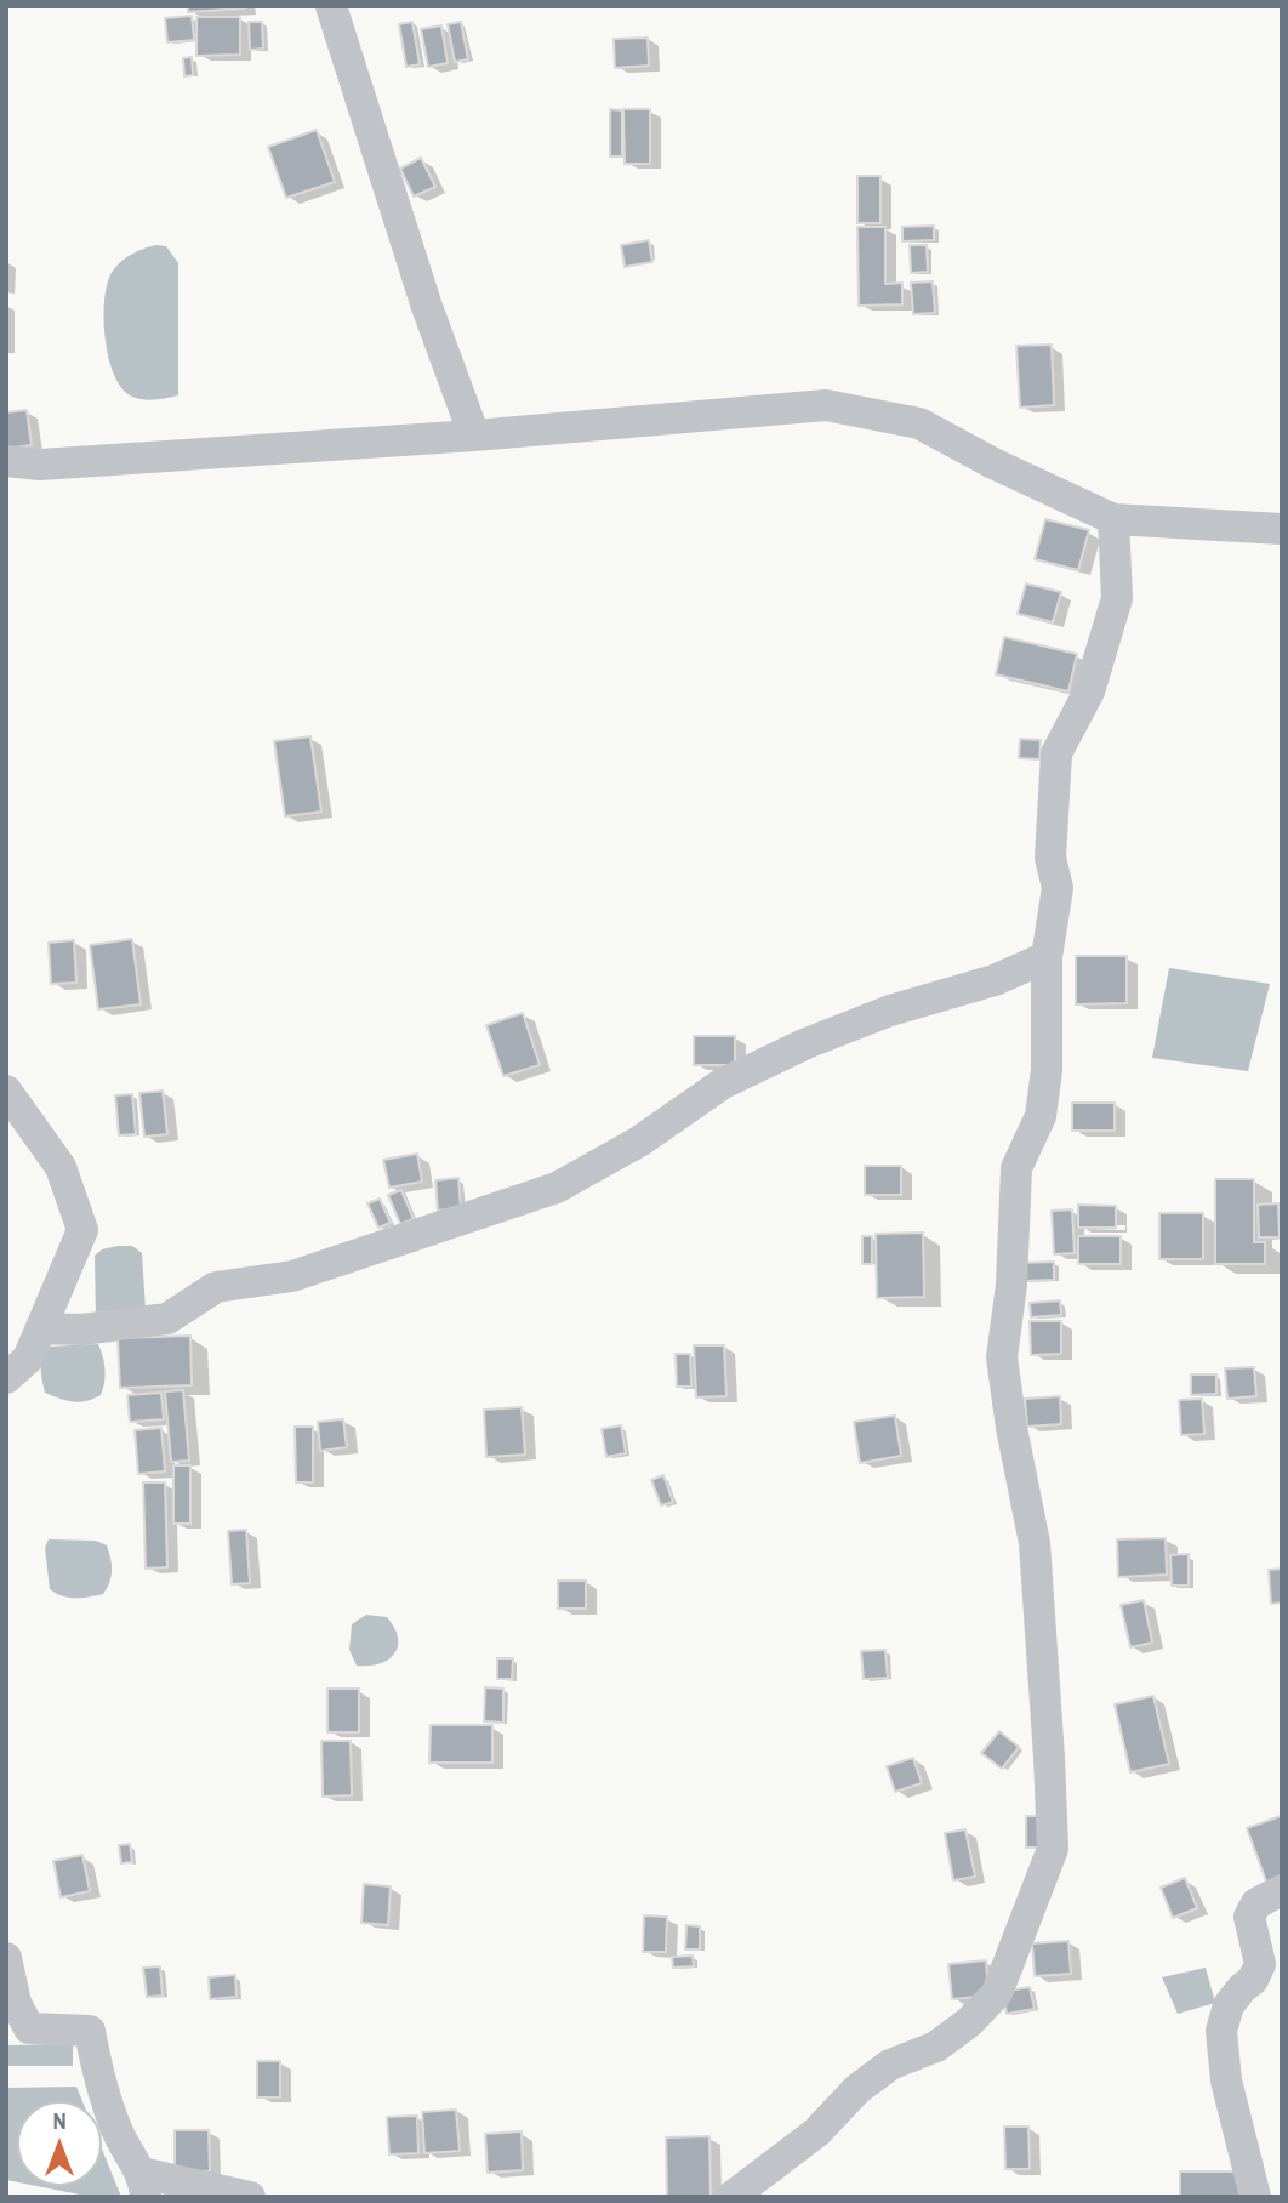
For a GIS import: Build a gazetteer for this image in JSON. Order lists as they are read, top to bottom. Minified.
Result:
{"north":"top"}
